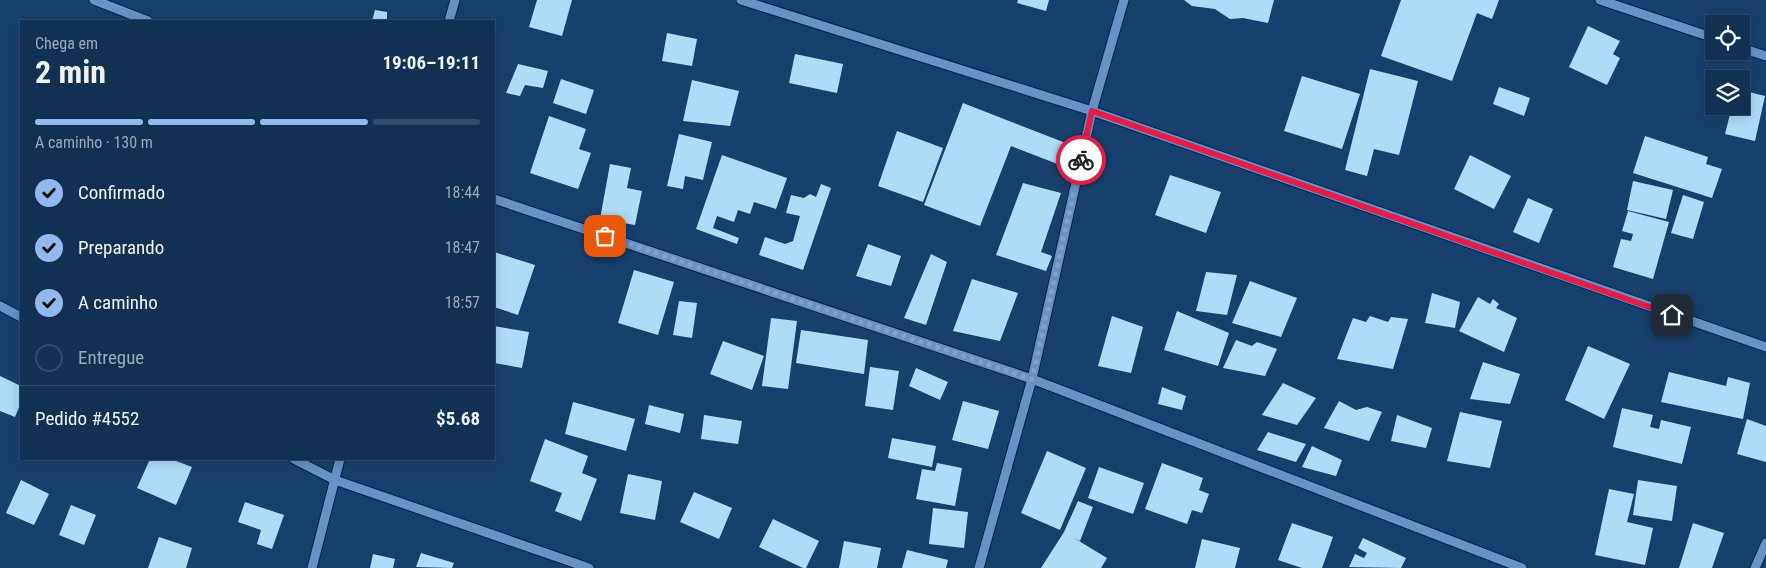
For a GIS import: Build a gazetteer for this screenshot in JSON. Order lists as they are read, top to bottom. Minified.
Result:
{"page":{"heading":["2 min","Chega em","19:06–19:11"],"panel":["Pedido #4552","$5.68"],"bar":"A caminho · 130 m","list":[["Confirmado","18:44"],["Preparando","18:47"],["A caminho","18:57"],"Entregue"]}}
